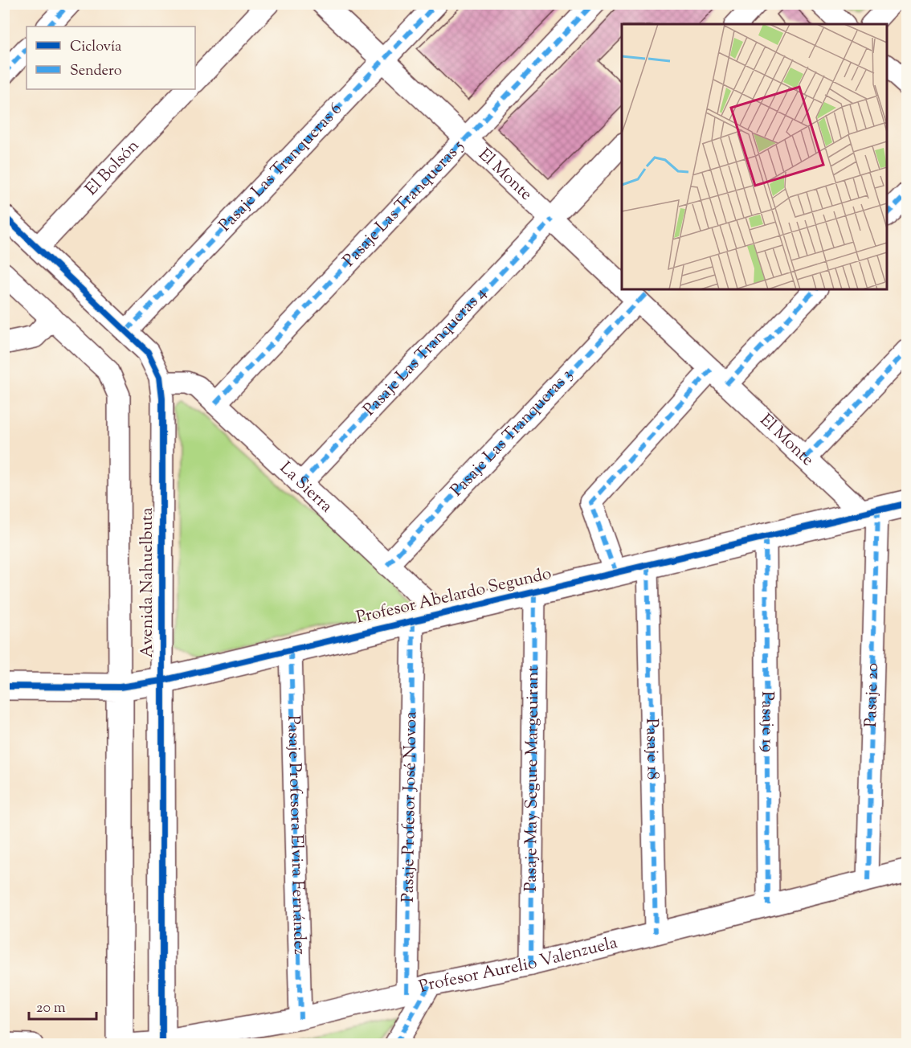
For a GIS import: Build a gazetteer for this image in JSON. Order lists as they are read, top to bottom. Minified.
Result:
{"streets":{"street":["Pasaje Las Tranqueras 6","El Bolsón","El Monte","Pasaje Las Tranqueras 5","Pasaje Las Tranqueras 4","Pasaje Las Tranqueras 3","La Sierra","Avenida Nahuelbuta","Profesor Abelardo Segundo","Pasaje 20","Pasaje 19","Pasaje 18","Pasaje May Segure Margeuirant","Pasaje Profesor José Novoa","Pasaje Profesora Elvira Fernández","Profesor Aurelio Valenzuela"]},"crossings":[["Pasaje Las Tranqueras 6","El Monte"],["Pasaje Las Tranqueras 6","Avenida Nahuelbuta"],["El Bolsón","Avenida Nahuelbuta"],["El Monte","Pasaje Las Tranqueras 5"],["El Monte","Pasaje Las Tranqueras 4"],["El Monte","Pasaje Las Tranqueras 3"],["El Monte","Profesor Abelardo Segundo"],["El Monte","Pasaje 20"],["Pasaje Las Tranqueras 5","La Sierra"],["Pasaje Las Tranqueras 4","La Sierra"],["Pasaje Las Tranqueras 3","La Sierra"],["La Sierra","Avenida Nahuelbuta"],["La Sierra","Profesor Abelardo Segundo"],["Avenida Nahuelbuta","Profesor Abelardo Segundo"],["Avenida Nahuelbuta","Profesor Aurelio Valenzuela"],["Profesor Abelardo Segundo","Pasaje 20"],["Profesor Abelardo Segundo","Pasaje 19"],["Profesor Abelardo Segundo","Pasaje 18"],["Profesor Abelardo Segundo","Pasaje May Segure Margeuirant"],["Profesor Abelardo Segundo","Pasaje Profesor José Novoa"],["Profesor Abelardo Segundo","Pasaje Profesora Elvira Fernández"],["Pasaje 20","Profesor Aurelio Valenzuela"],["Pasaje 19","Profesor Aurelio Valenzuela"],["Pasaje 18","Profesor Aurelio Valenzuela"],["Pasaje May Segure Margeuirant","Profesor Aurelio Valenzuela"],["Pasaje Profesor José Novoa","Profesor Aurelio Valenzuela"],["Pasaje Profesora Elvira Fernández","Profesor Aurelio Valenzuela"]],"legend":["Ciclovía","Sendero"],"scale_bar":"20 m"}
